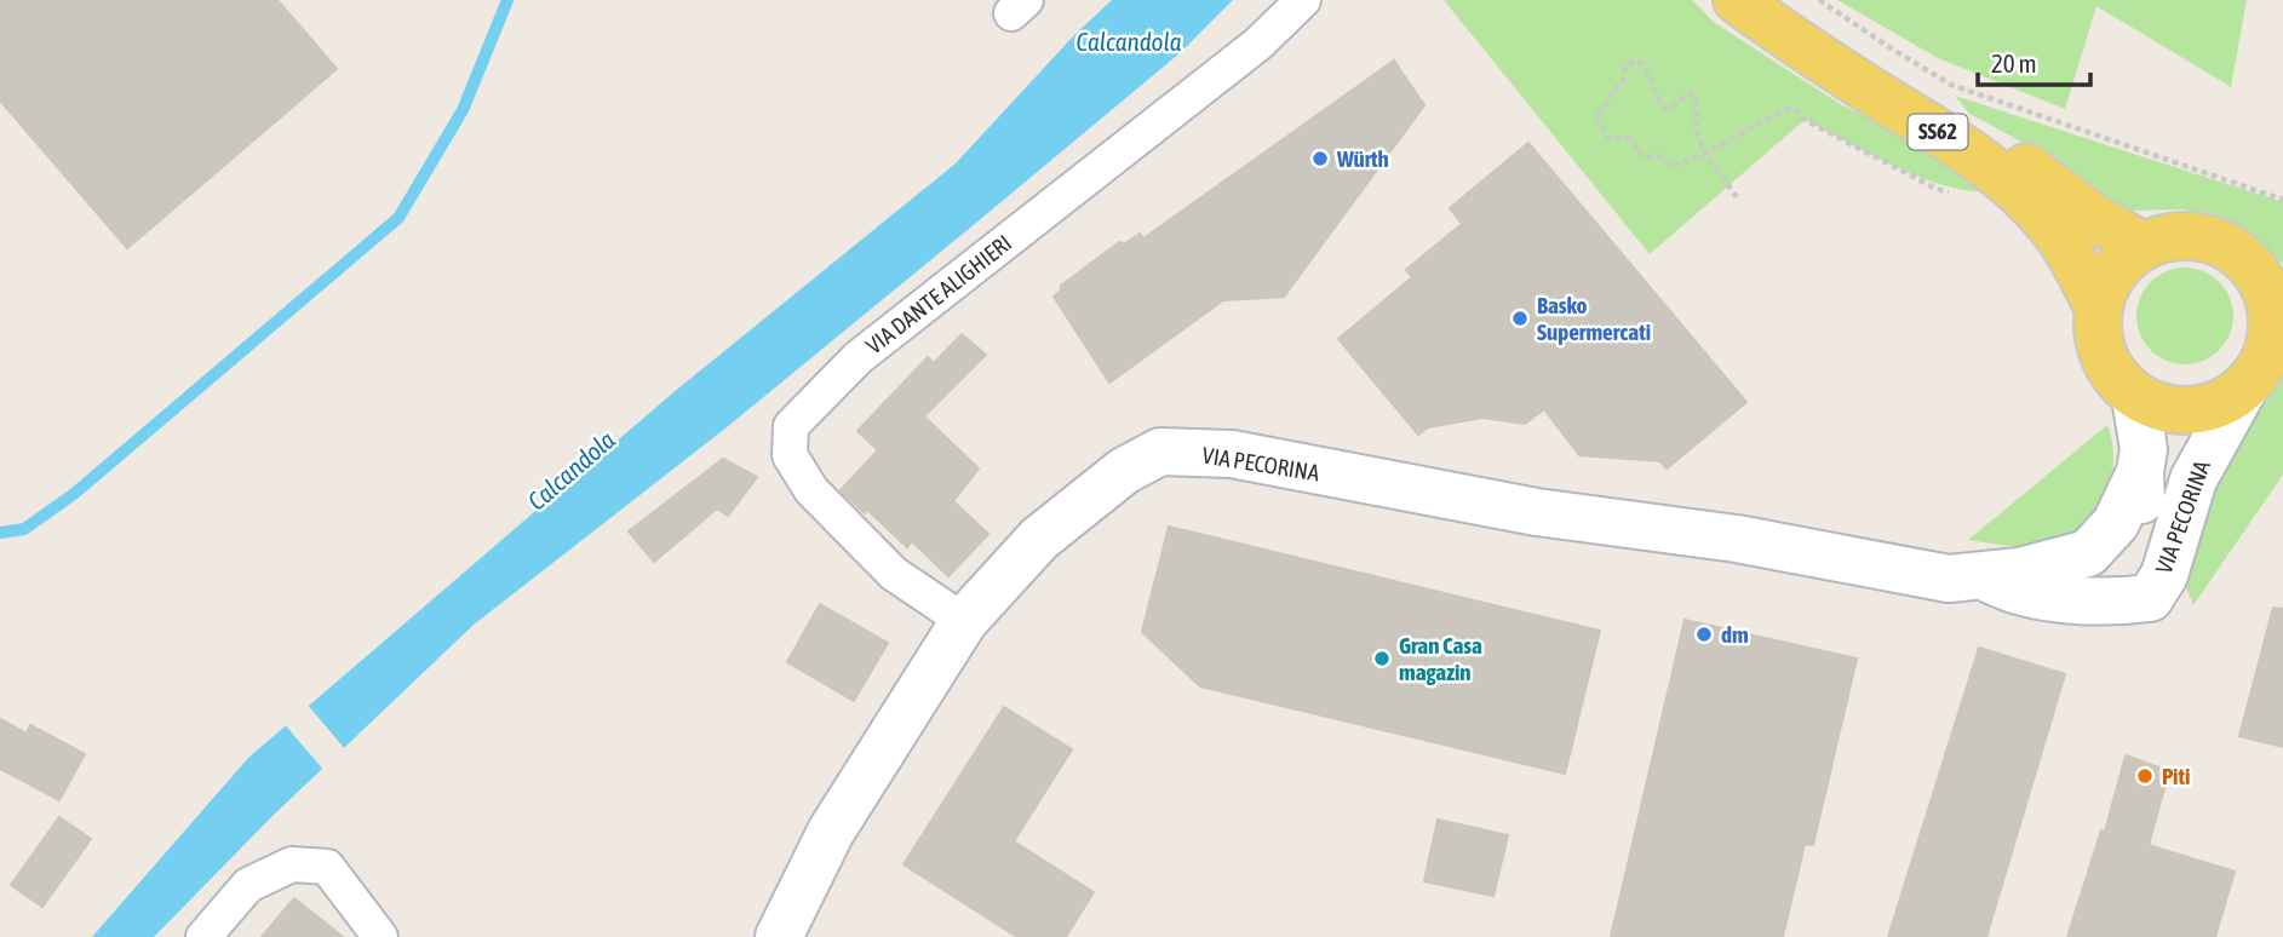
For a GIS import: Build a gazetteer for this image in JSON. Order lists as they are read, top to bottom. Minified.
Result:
{"streets":{"main road":["SS62"],"street":["VIA DANTE ALIGHIERI","VIA PECORINA"]},"crossings":[["SS62","VIA PECORINA"],["VIA DANTE ALIGHIERI","VIA PECORINA"]],"water":["Calcandola"],"places":["Würth","Basko Supermercati","dm","Gran Casa magazin","Piti"],"scale_bar":"20 m"}
